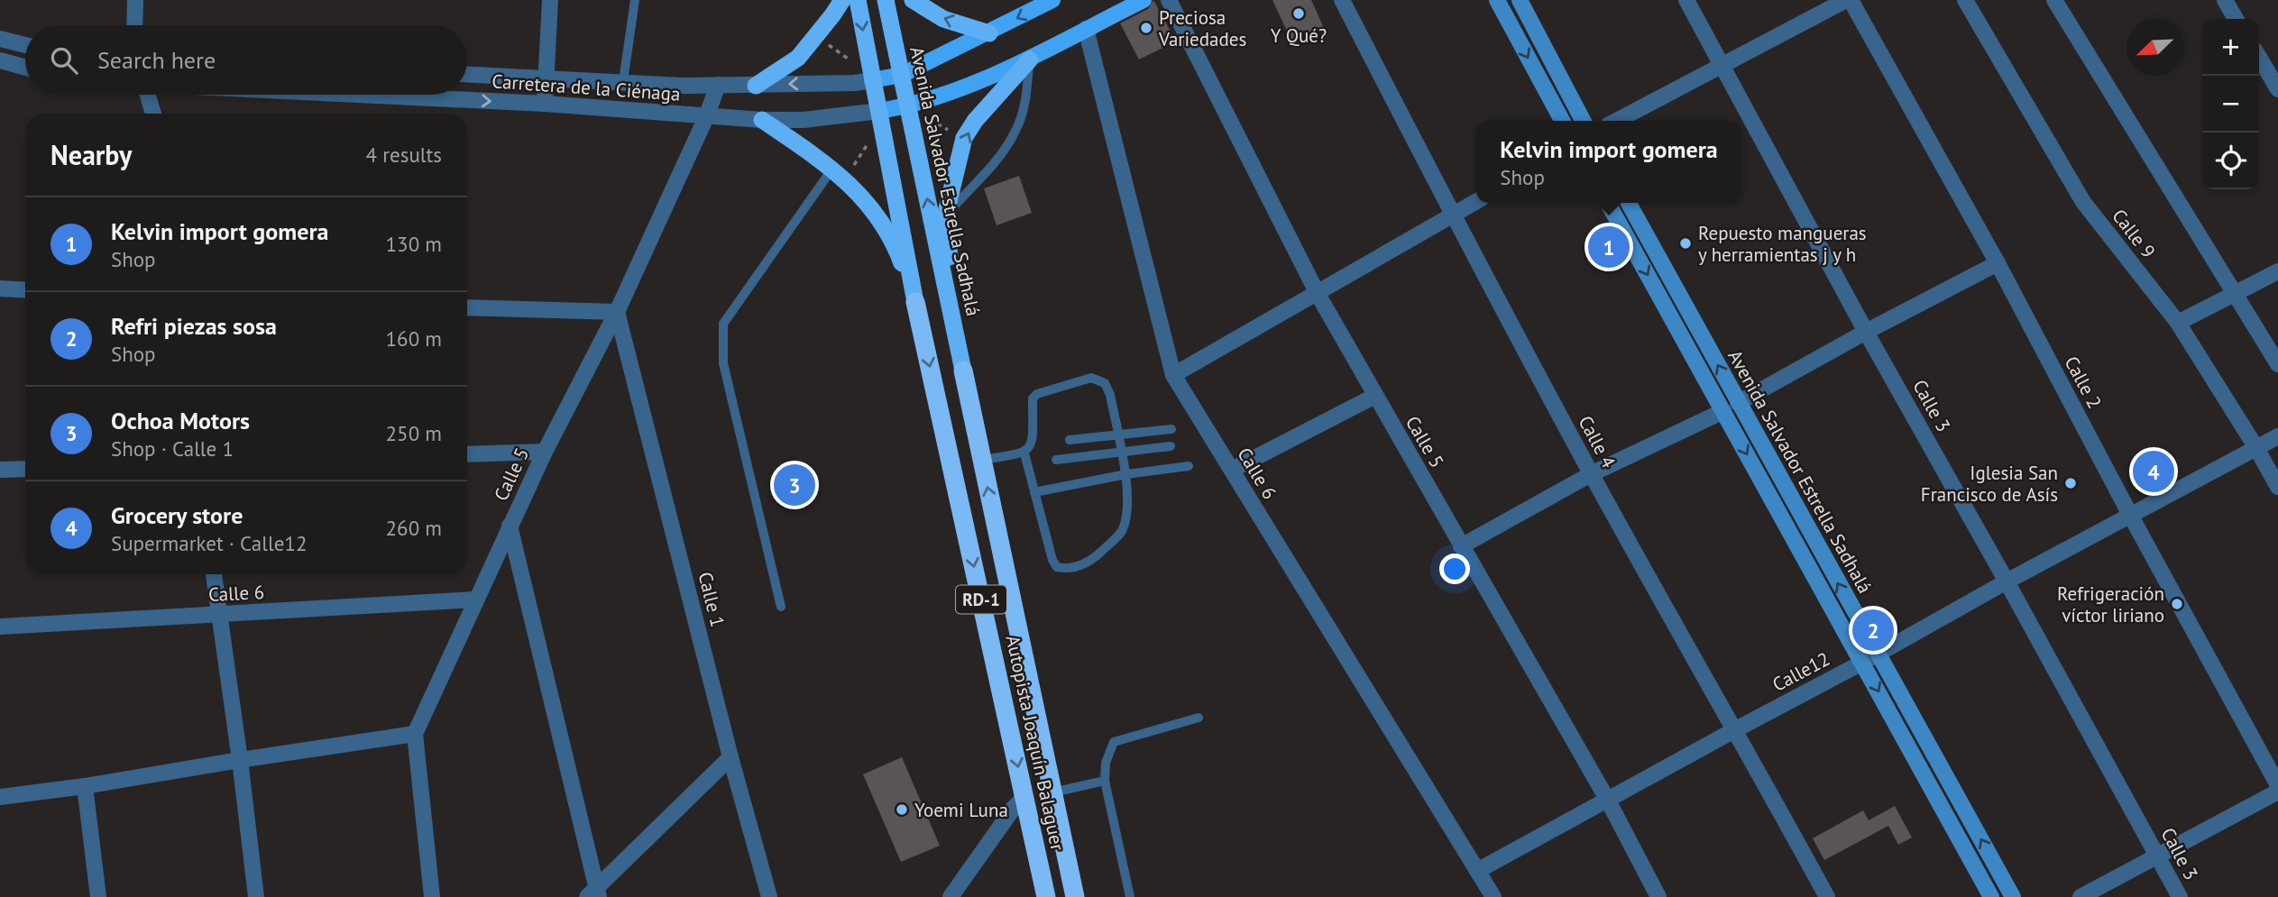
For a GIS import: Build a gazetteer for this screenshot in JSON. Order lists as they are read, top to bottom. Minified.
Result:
{"streets":{"highway":["Avenida Salvador Estrella Sadhalá","RD-1","Autopista Joaquín Balaguer"],"street":["Carretera de la Ciénaga","Calle 9","Calle 2","Calle 3","Calle 5","Calle 4","Calle 6","Calle 1","Calle12"]},"crossings":[["Carretera de la Ciénaga","Calle 5"],["Avenida Salvador Estrella Sadhalá","Calle12"],["Avenida Salvador Estrella Sadhalá","Autopista Joaquín Balaguer"],["Calle 9","Calle12"],["Calle 2","Calle12"],["Calle 3","Calle12"],["Calle 5","Calle 6"],["Calle 5","Calle 1"],["Calle 5","Calle12"],["Calle 4","Calle12"],["Calle 6","Calle12"]],"places":["Y Qué?","Preciosa Variedades","Repuesto mangueras y herramientas j y h","Iglesia San Francisco de Asís","Refrigeración víctor liriano","Yoemi Luna"],"north":"bottom left","page":{"map_buttons":["+","−"],"search":"Search here","heading":["Nearby","4 results"],"popup":["Kelvin import gomera","Shop"],"list":[{"mark":"1","name":"Kelvin import gomera","note":"Shop","value":"130 m"},{"mark":"2","name":"Refri piezas sosa","note":"Shop","value":"160 m"},{"mark":"3","name":"Ochoa Motors","note":"Shop · Calle 1","value":"250 m"},{"mark":"4","name":"Grocery store","note":"Supermarket · Calle12","value":"260 m"}],"pins":["1","4","3","2"]}}
